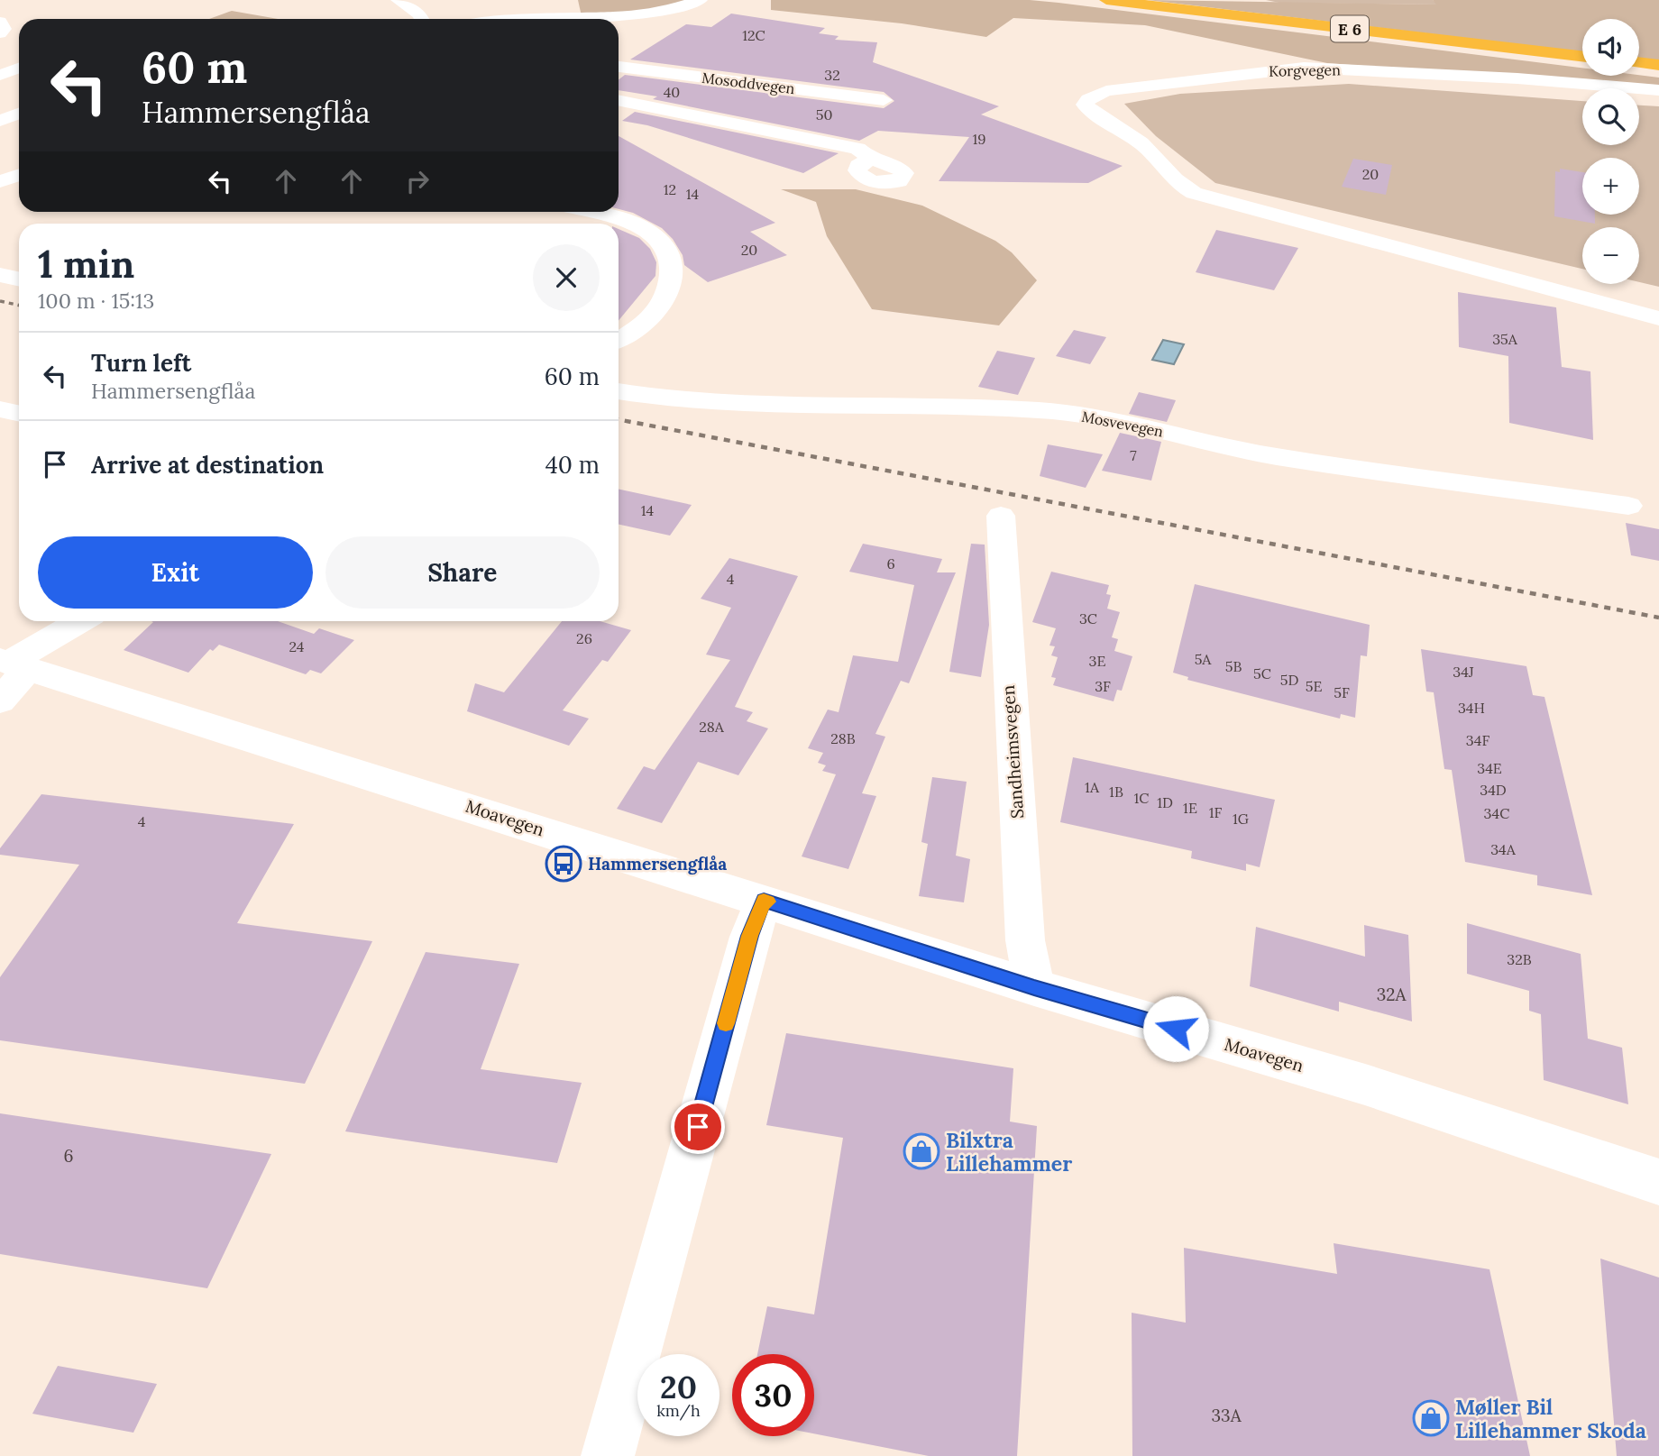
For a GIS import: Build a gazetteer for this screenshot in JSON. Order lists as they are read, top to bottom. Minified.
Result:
{"streets":{"highway":["E 6"],"street":["Korgvegen","Mosoddvegen","Mosvevegen","Sandheimsvegen","Moavegen"]},"crossings":[["Sandheimsvegen","Moavegen"]],"places":{"bus stop":["Hammersengflåa"],"shop":["Bilxtra Lillehammer","Møller Bil Lillehammer Skoda"]},"house_numbers":["12C","32","40","50","19","20","12","14","20","35A","7","14","6","4","3C","26","24","5A","3E","5B","34J","5C","5D","3F","5E","5F","34H","28A","28B","34F","34E","1A","34D","1B","1C","1D","1E","1F","34C","1G","4","34A","32B","32A","6","33A"],"page":{"map_buttons":["+","−"],"turn":["60 m","Hammersengflåa"],"heading":["1 min","100 m · 15:13"],"list":[{"name":"Turn left","note":"Hammersengflåa","value":"60 m"},{"name":"Arrive at destination","value":"40 m"}],"buttons":["Exit","Share"],"speed":"20 km/h","limit":"30"}}
